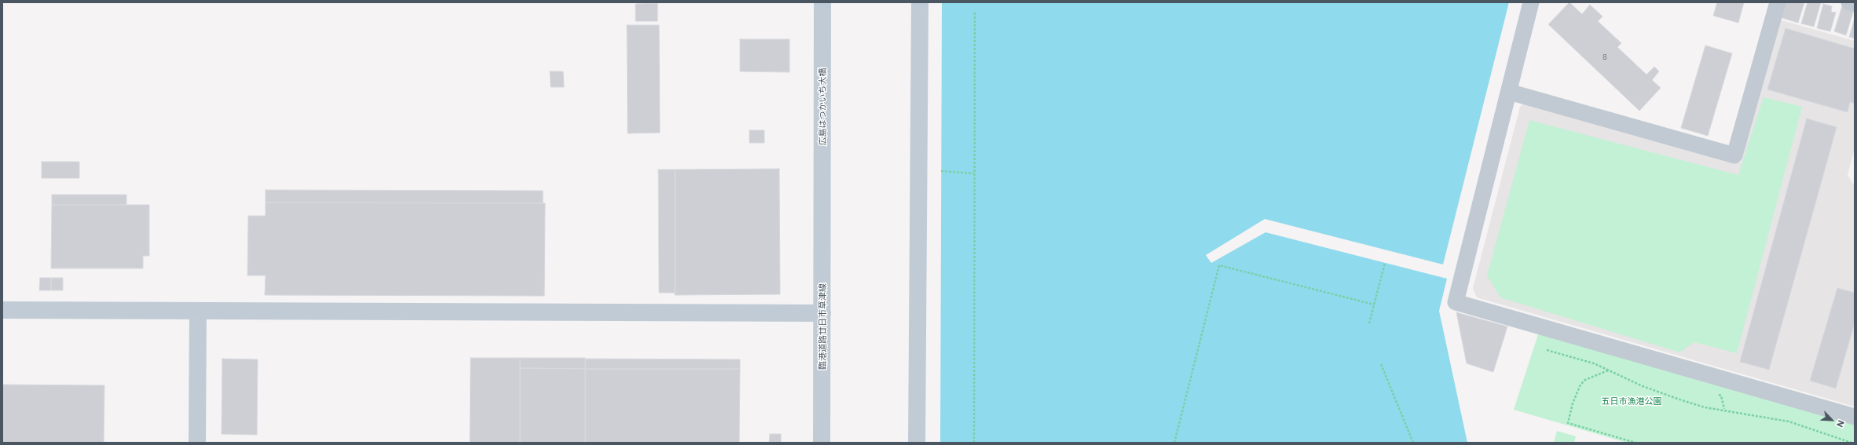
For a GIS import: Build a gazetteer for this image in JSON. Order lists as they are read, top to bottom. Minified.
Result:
{"streets":{"street":["広島はつかいち大橋","臨港道路廿日市草津線"]},"crossings":[["広島はつかいち大橋","臨港道路廿日市草津線"]],"parks":["五日市漁港公園"],"house_numbers":["8"],"north":"bottom right"}
